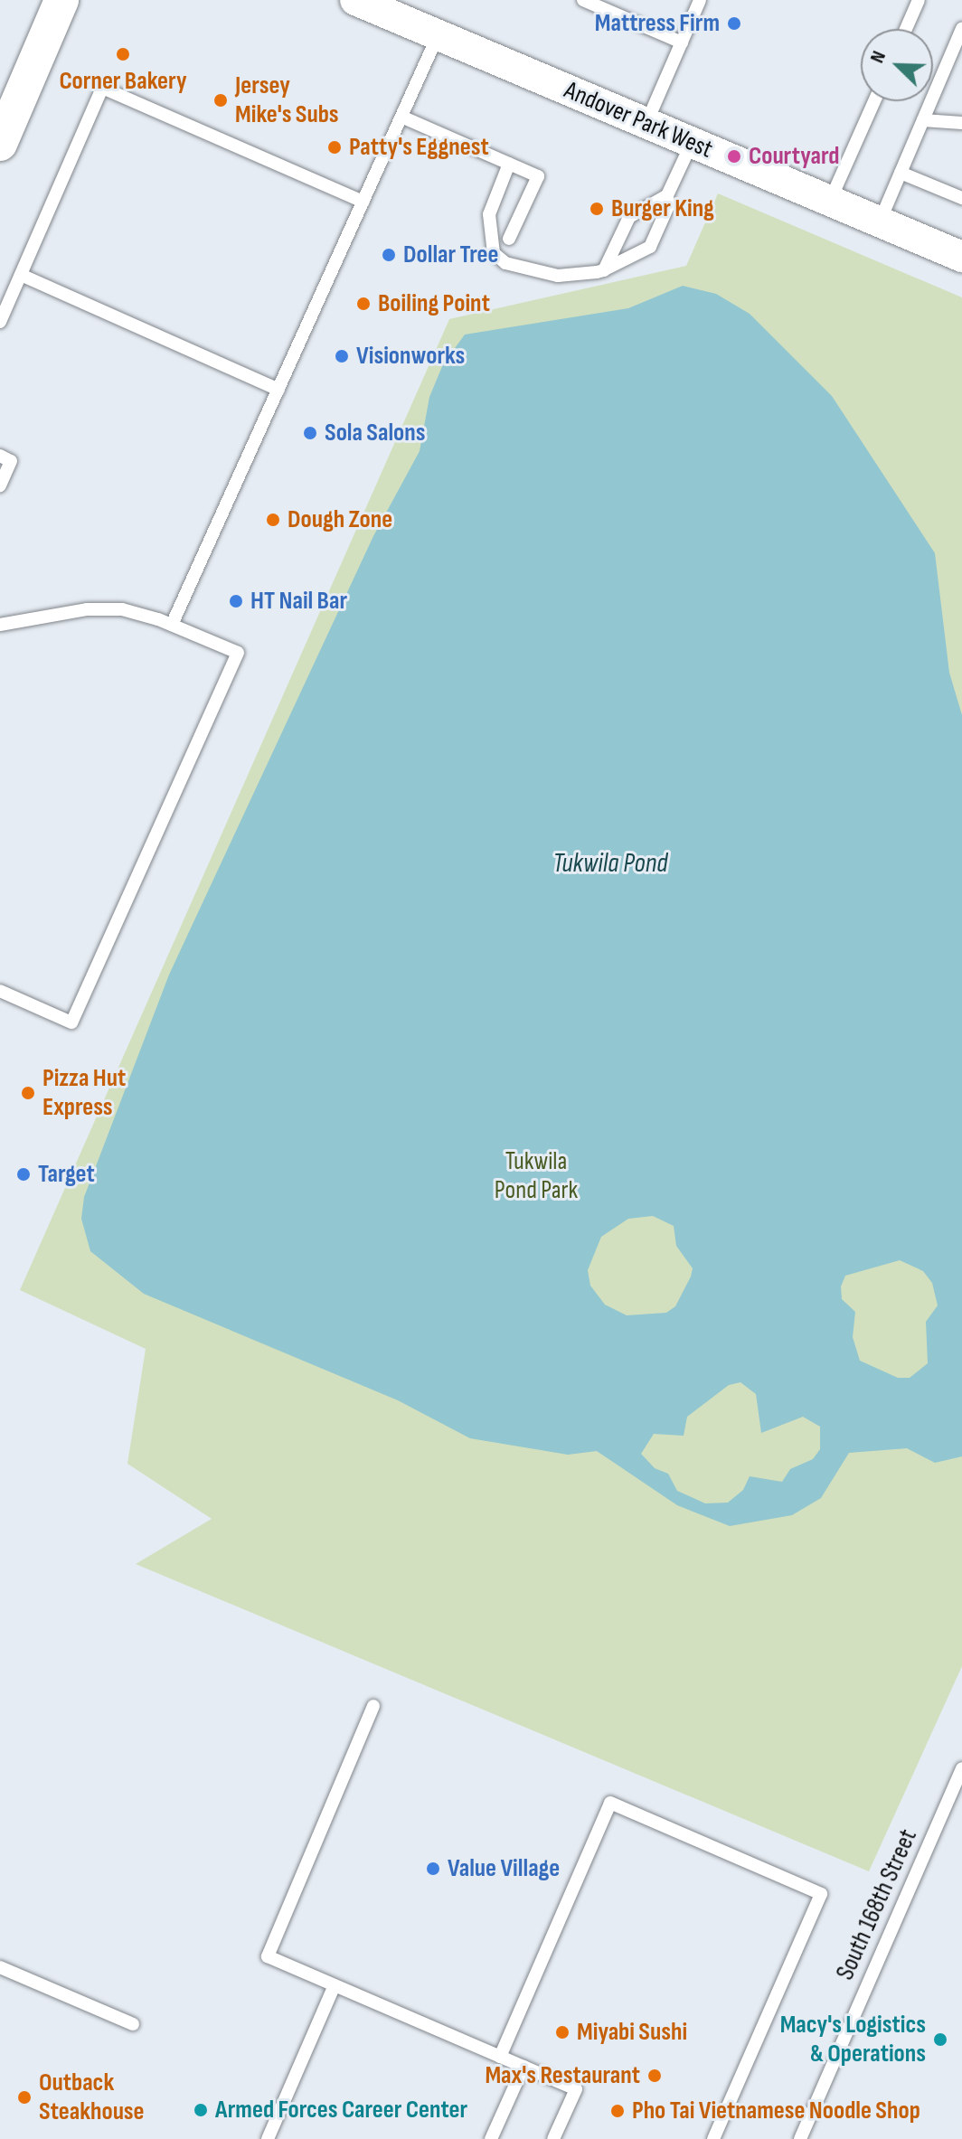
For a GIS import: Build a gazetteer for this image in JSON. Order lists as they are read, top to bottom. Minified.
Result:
{"streets":{"street":["Andover Park West"],"lane":["South 168th Street"]},"water":["Tukwila Pond"],"parks":["Tukwila Pond Park"],"places":["Mattress Firm","Corner Bakery","Jersey Mike's Subs","Patty's Eggnest","Courtyard","Burger King","Dollar Tree","Boiling Point","Visionworks","Sola Salons","Dough Zone","HT Nail Bar","Pizza Hut Express","Target","Value Village","Miyabi Sushi","Macy's Logistics & Operations","Max's Restaurant","Outback Steakhouse","Armed Forces Career Center","Pho Tai Vietnamese Noodle Shop"],"north":"top left"}
